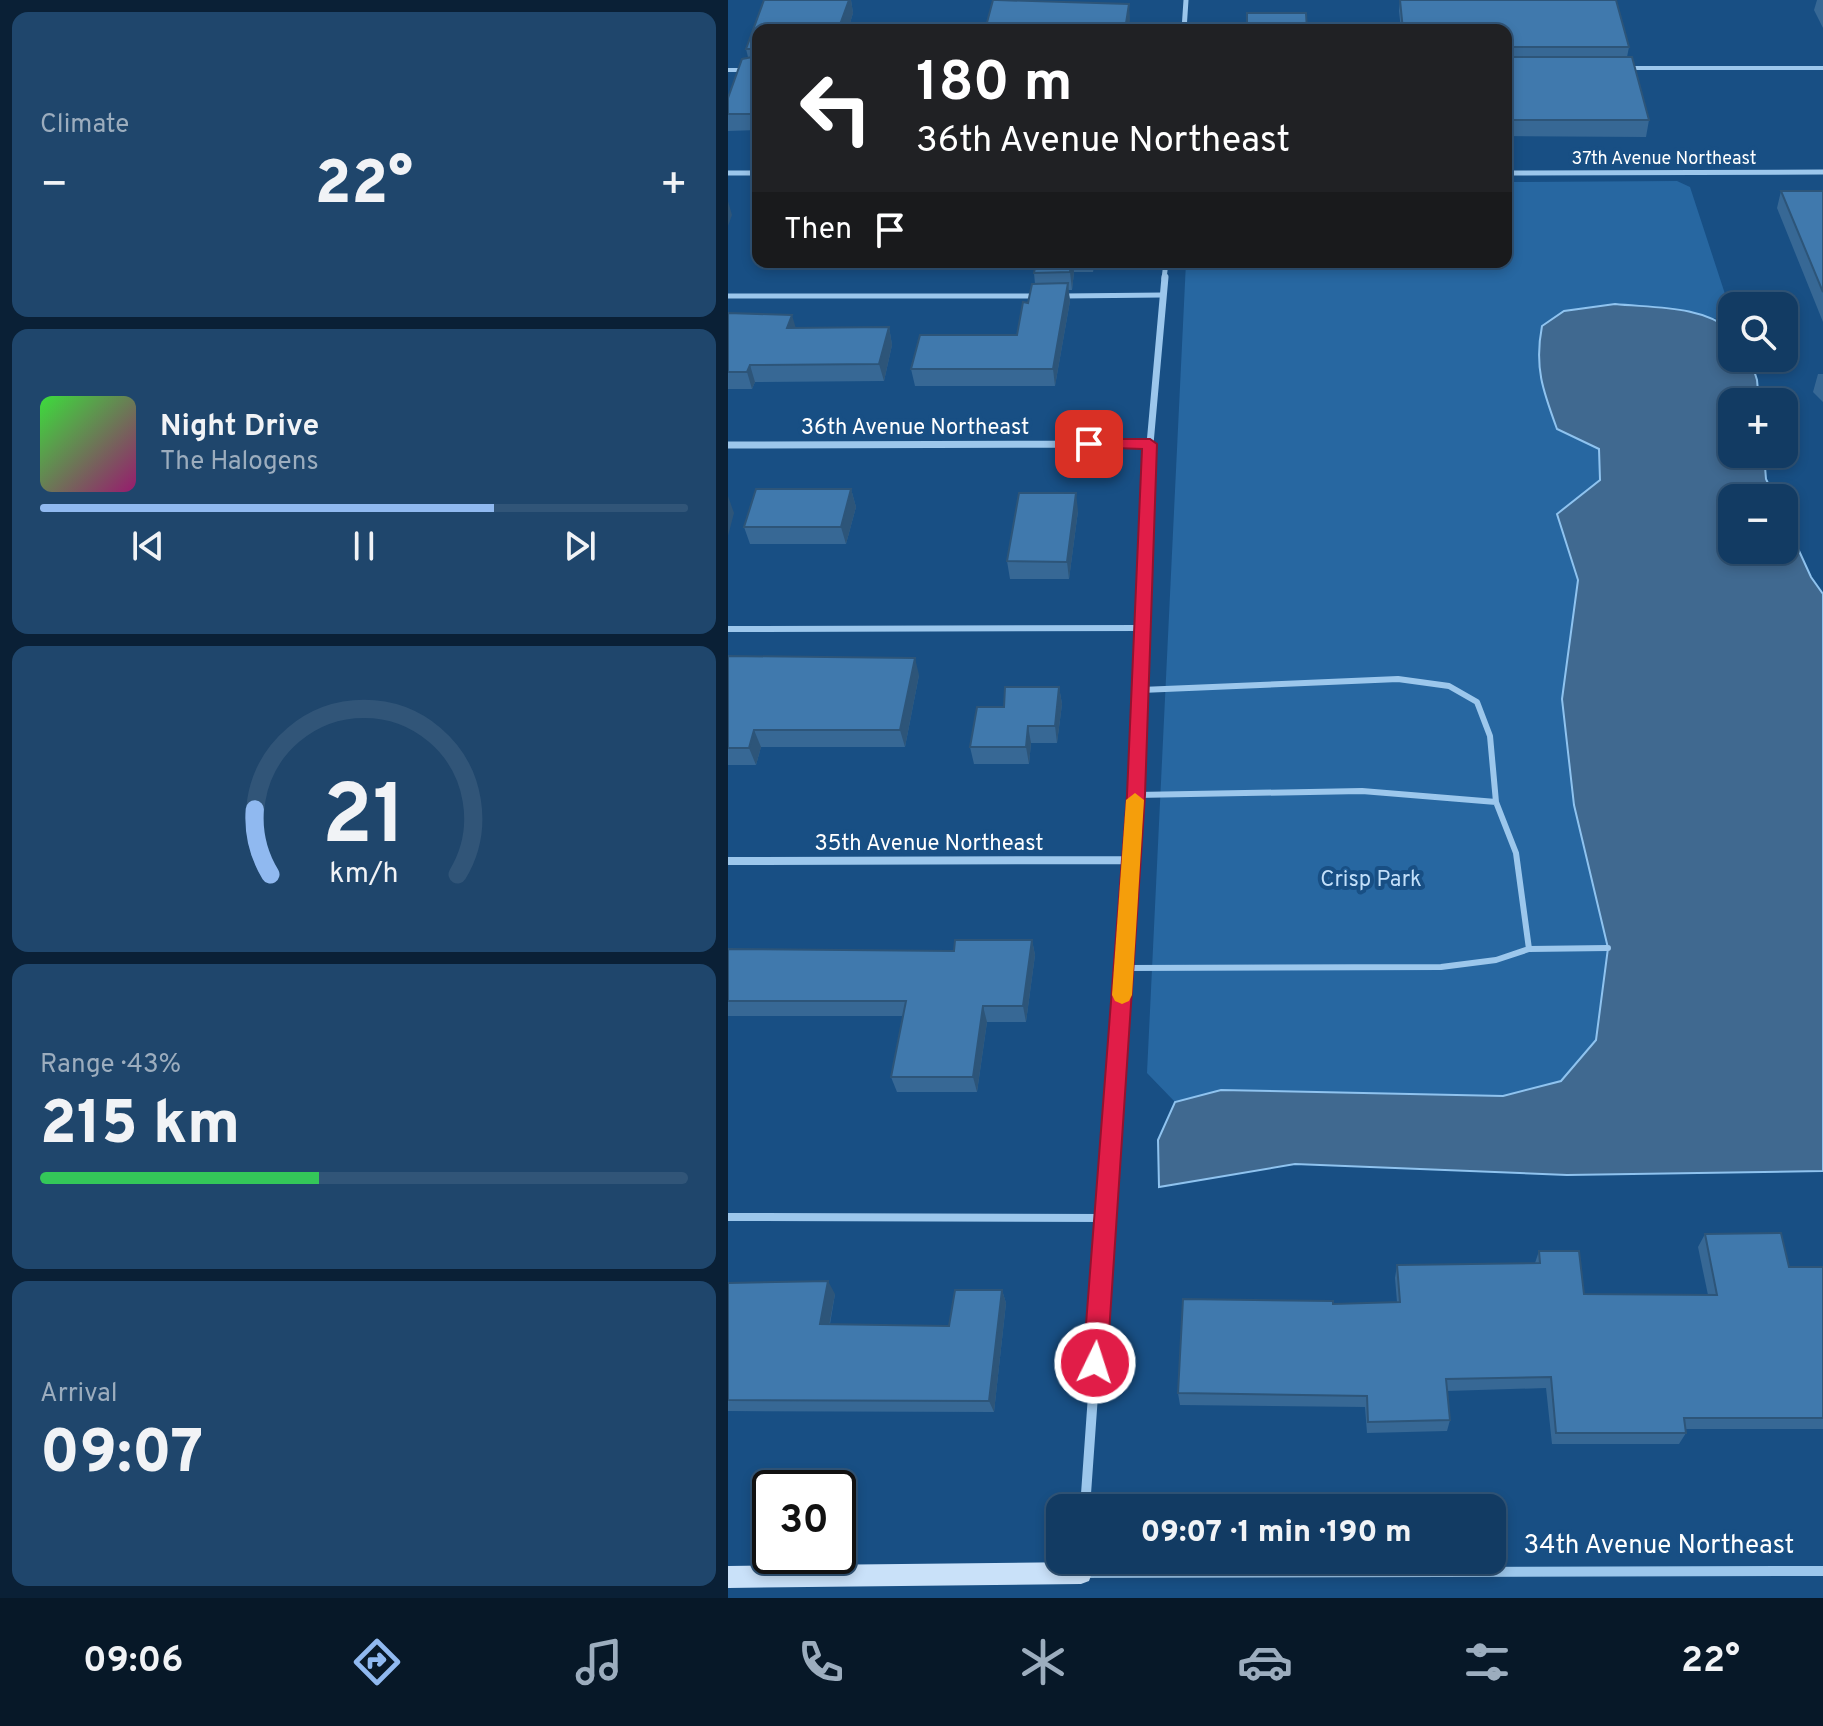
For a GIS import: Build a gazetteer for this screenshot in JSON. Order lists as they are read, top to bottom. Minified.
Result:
{"streets":{"street":["37th Avenue Northeast","36th Avenue Northeast","35th Avenue Northeast","34th Avenue Northeast"]},"parks":["Crisp Park"],"page":{"tile":["Climate",["Range · 43%","215 km"],["Arrival","09:07"]],"turn":["180 m","36th Avenue Northeast"],"heat":["−","22°","+"],"then":"Then","map_buttons":["+","−"],"song":["Night Drive","The Halogens"],"limit":"30","trip":"09:07 · 1 min · 190 m","tabs":["09:06","22°"],"gauge":["21","km/h"]}}
